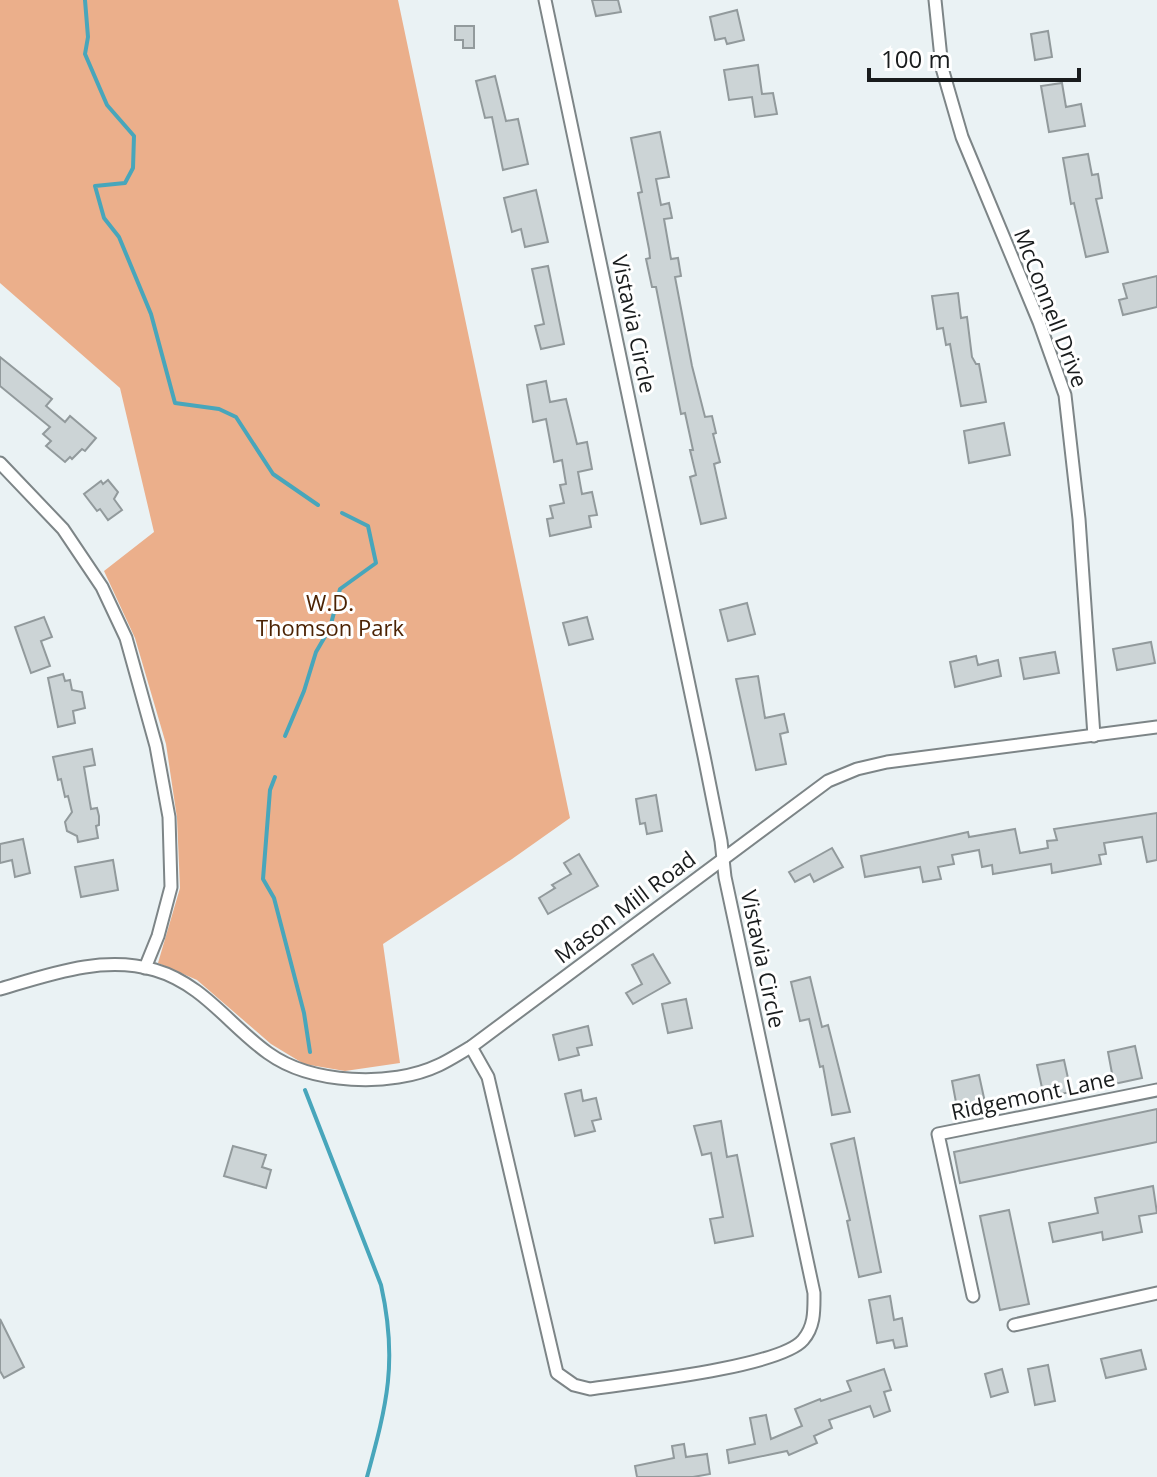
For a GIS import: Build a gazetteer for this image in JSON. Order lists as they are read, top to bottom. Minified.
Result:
{"streets":{"street":["McConnell Drive","Vistavia Circle","Mason Mill Road","Ridgemont Lane"]},"crossings":[["McConnell Drive","Mason Mill Road"],["Vistavia Circle","Mason Mill Road"]],"parks":["W.D. Thomson Park"],"scale_bar":"100 m"}
